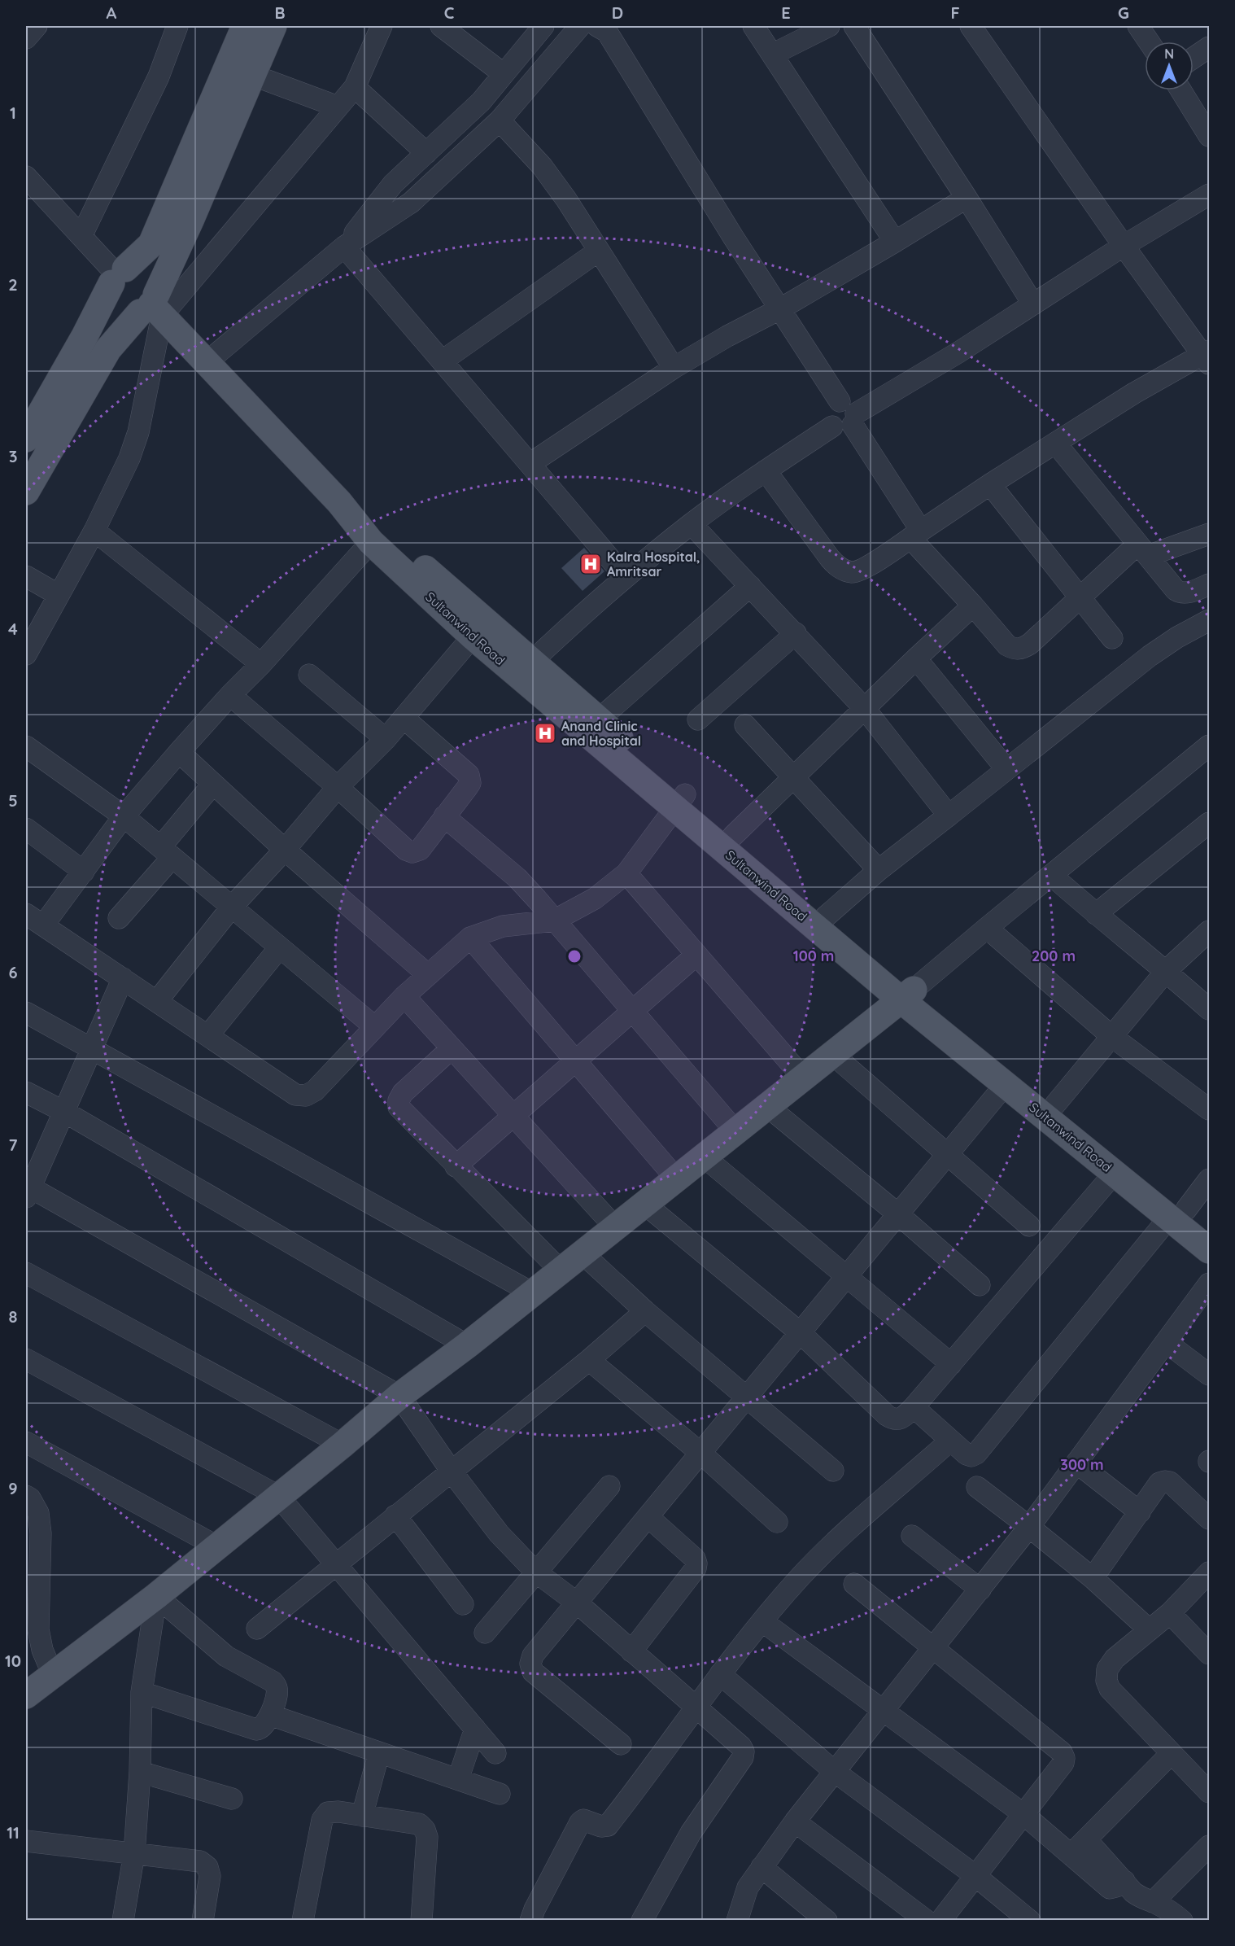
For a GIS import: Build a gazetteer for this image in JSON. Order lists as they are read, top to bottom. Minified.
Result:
{"streets":{"main road":["Sultanwind Road"]},"places":{"hospital":["Kalra Hospital, Amritsar","Anand Clinic and Hospital"]},"north":"top","grid":{"columns":["A","B","C","D","E","F","G"],"rows":["1","2","3","4","5","6","7","8","9","10","11"]},"rings":["100 m","200 m","300 m"]}
